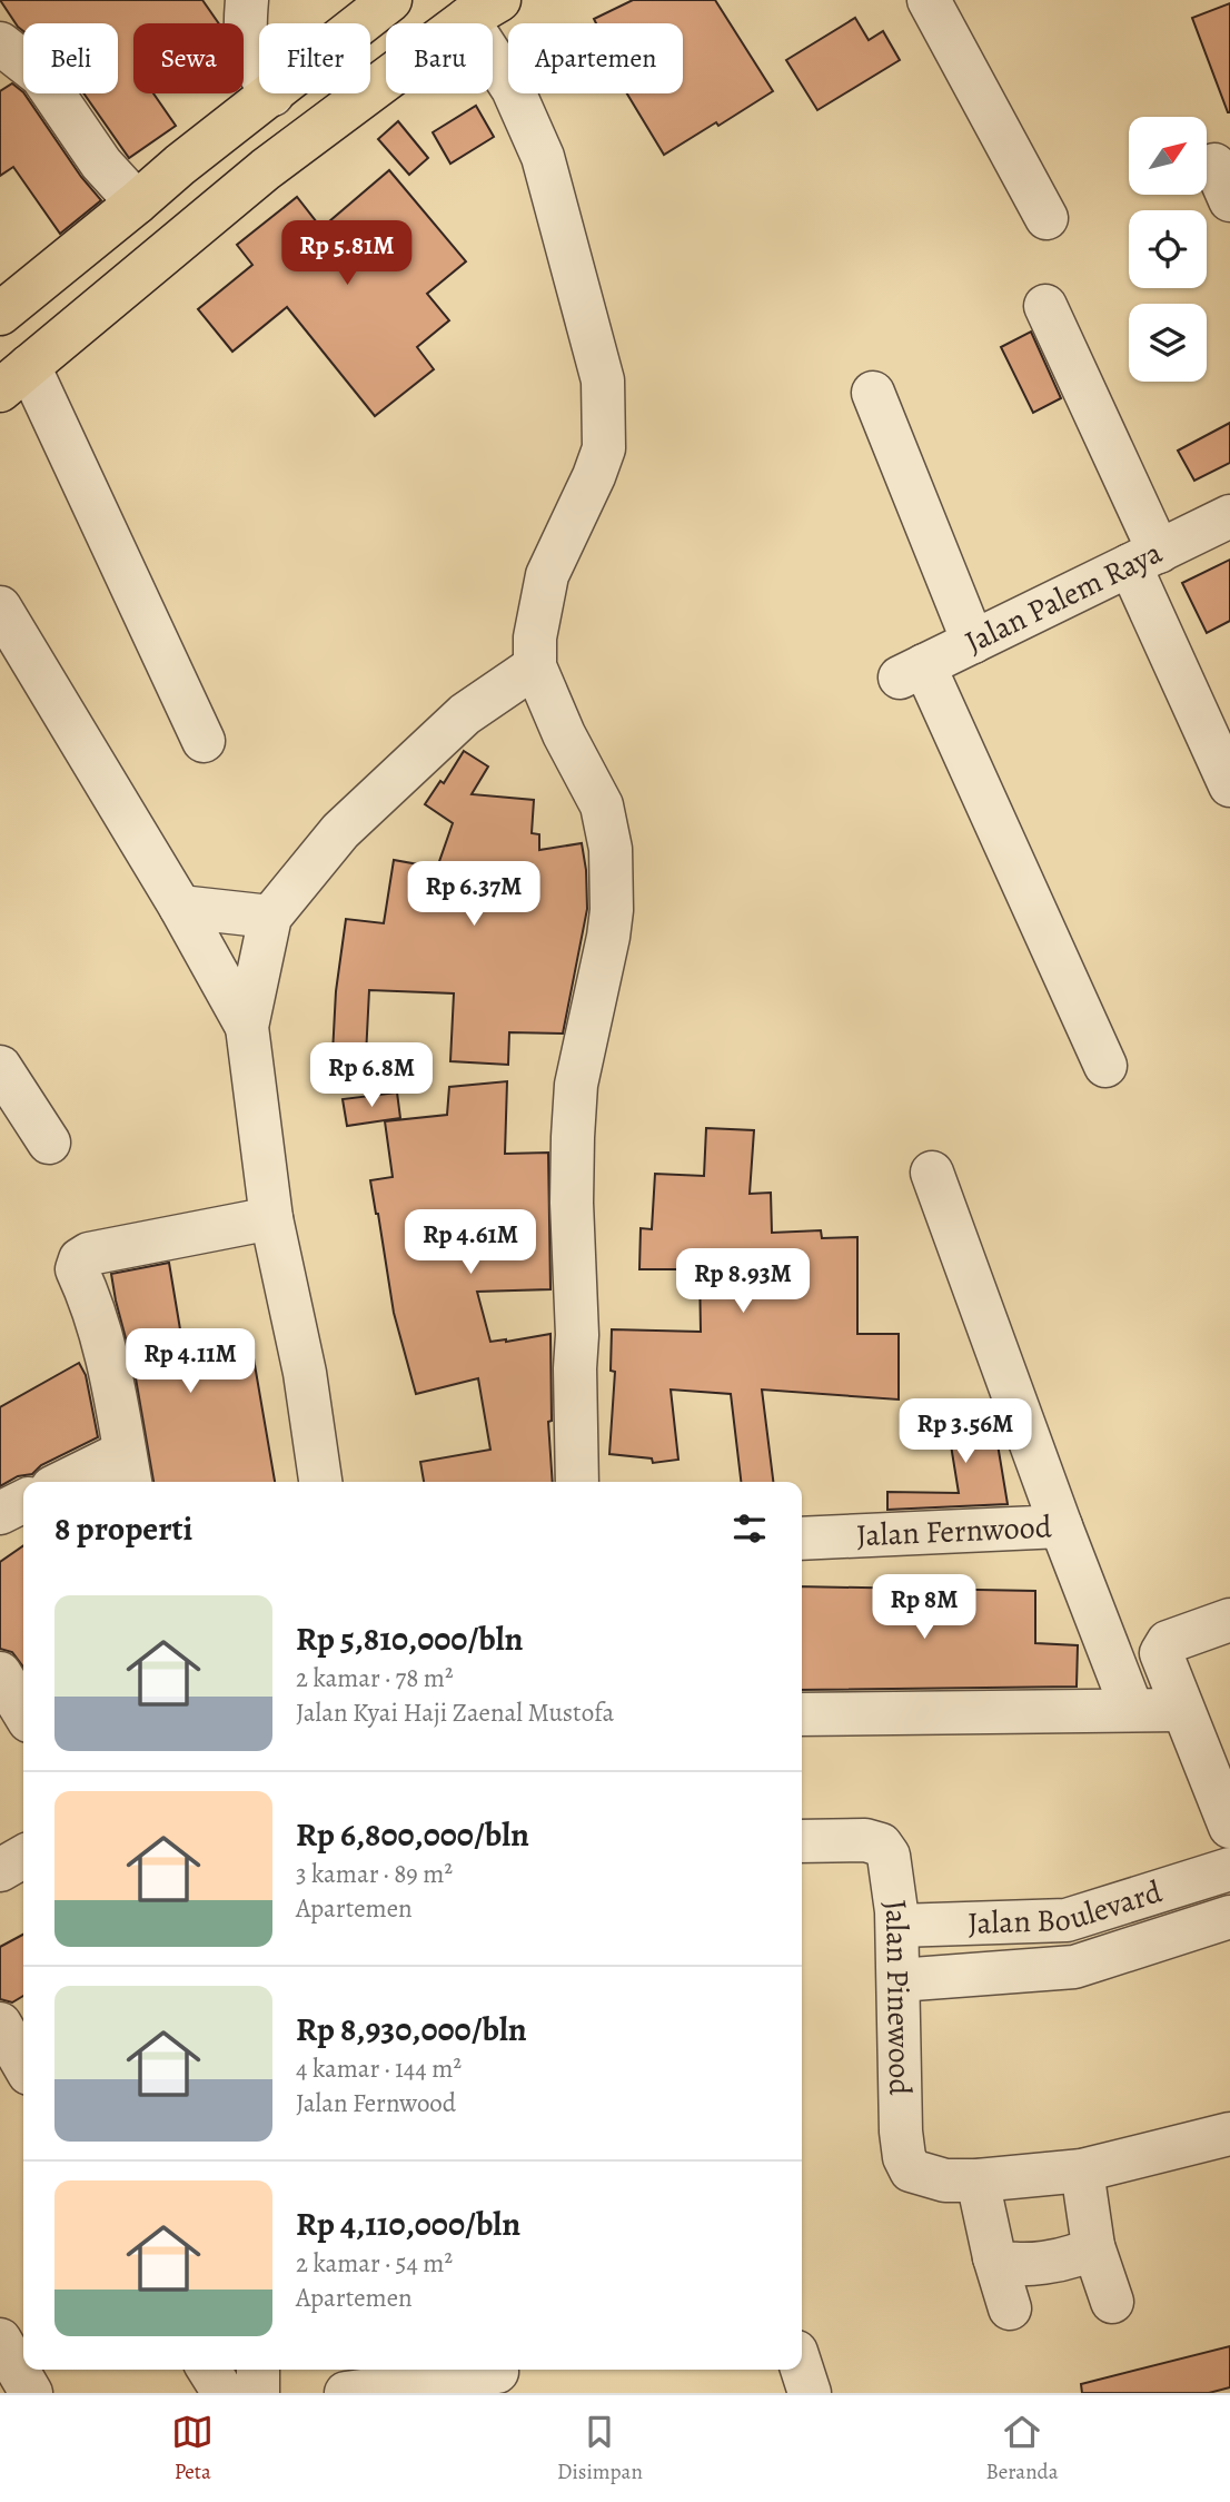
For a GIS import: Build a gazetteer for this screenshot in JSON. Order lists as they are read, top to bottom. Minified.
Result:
{"streets":{"street":["Jalan Palem Raya","Jalan Fernwood","Jalan Boulevard","Jalan Pinewood"]},"crossings":[["Jalan Boulevard","Jalan Pinewood"]],"north":"top right","page":{"chip":["Beli","Sewa","Filter","Baru","Apartemen"],"price":["Rp 5.81M","Rp 6.37M","Rp 6.8M","Rp 4.61M","Rp 8.93M","Rp 4.11M","Rp 3.56M","Rp 8M"],"heading":"8 properti","list":[{"name":"Rp 5,810,000/bln","note":"2 kamar · 78 m² · Jalan Kyai Haji Zaenal Mustofa"},{"name":"Rp 6,800,000/bln","note":"3 kamar · 89 m² · Apartemen"},{"name":"Rp 8,930,000/bln","note":"4 kamar · 144 m² · Jalan Fernwood"},{"name":"Rp 4,110,000/bln","note":"2 kamar · 54 m² · Apartemen"}],"tabs":["Peta","Disimpan","Beranda"]}}
